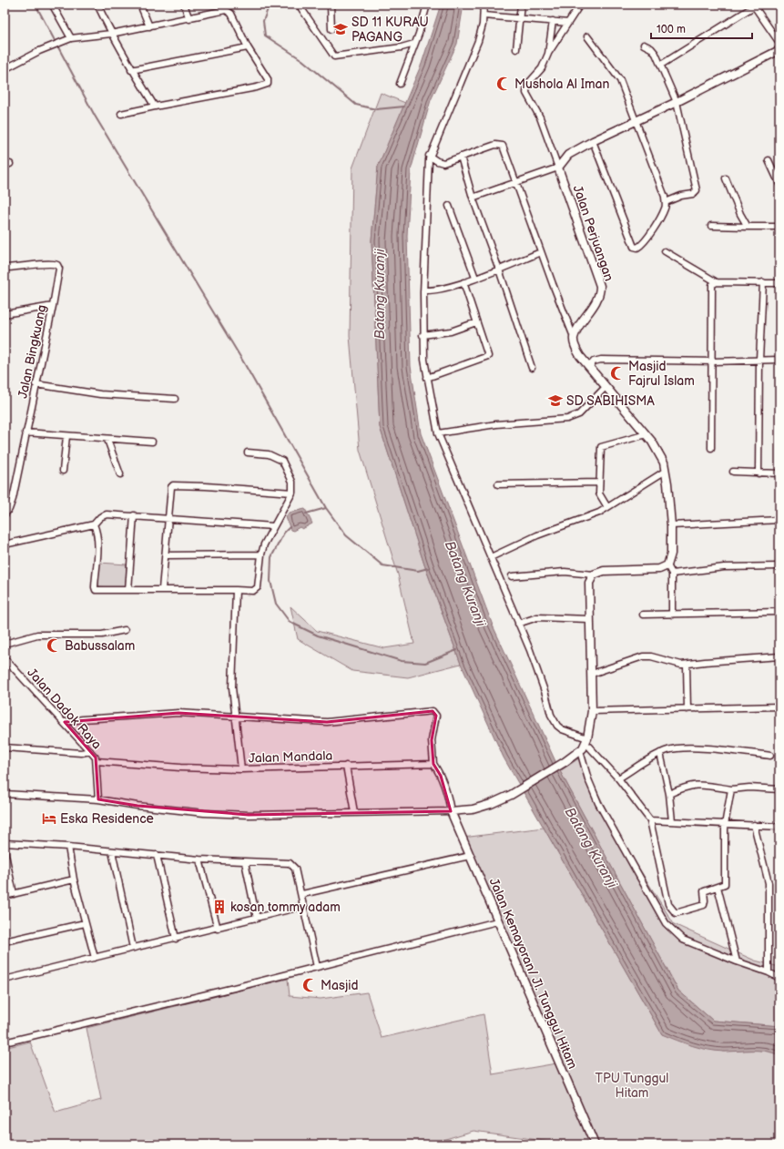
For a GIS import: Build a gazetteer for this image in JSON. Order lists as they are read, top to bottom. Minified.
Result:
{"streets":{"street":["Jalan Perjuangan","Jalan Bingkuang","Jalan Dadok Raya","Jalan Mandala","Jalan Kemayoran/ Jl. Tunggul Hitam"]},"crossings":[["Jalan Dadok Raya","Jalan Mandala"]],"water":["Batang Kuranji"],"parks":["TPU Tunggul Hitam"],"places":{"school or university":["SD 11 KURAU PAGANG","SD SABIHISMA"],"mosque":["Mushola Al Iman","Masjid Fajrul Islam","Babussalam","Masjid"],"hotel":["Eska Residence"],"building":["kosan tommy adam"]},"scale_bar":"100 m"}
